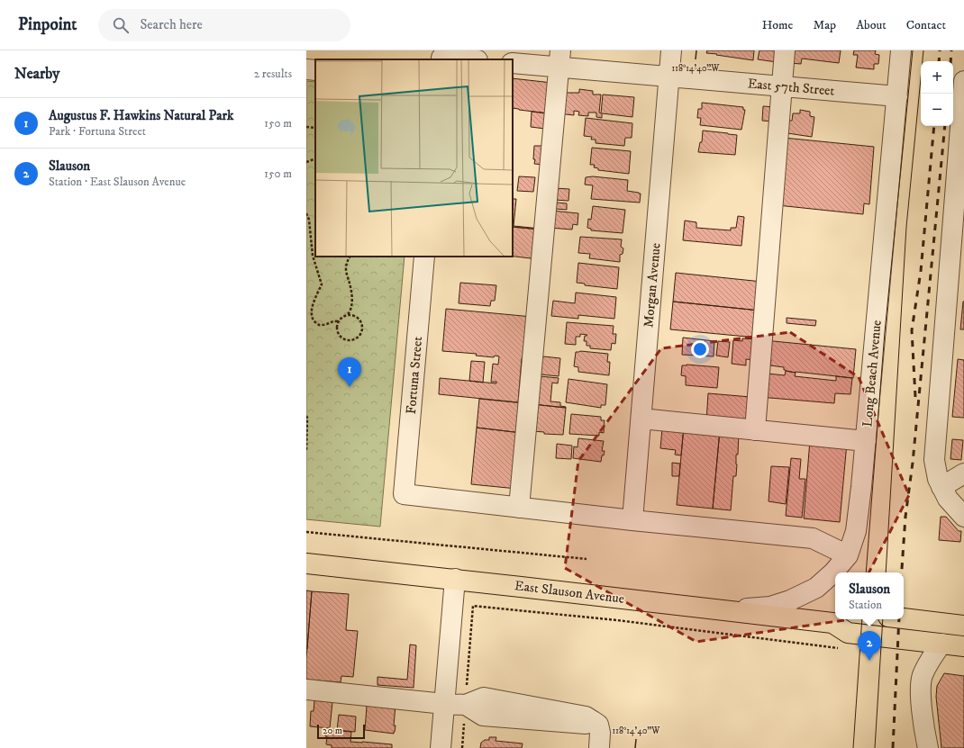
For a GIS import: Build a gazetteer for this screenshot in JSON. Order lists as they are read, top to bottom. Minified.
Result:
{"streets":{"main road":["East Slauson Avenue"],"street":["East 57th Street","Morgan Avenue","Long Beach Avenue","Fortuna Street"]},"crossings":[["East 57th Street","Morgan Avenue"],["East 57th Street","Long Beach Avenue"],["Long Beach Avenue","East Slauson Avenue"]],"scale_bar":"20 m","page":{"header":"Pinpoint","search":"Search here","nav":["Home","Map","About","Contact"],"heading":["Nearby","2 results"],"map_buttons":["+","−"],"list":[{"mark":"1","name":"Augustus F. Hawkins Natural Park","note":"Park · Fortuna Street","value":"150 m"},{"mark":"2","name":"Slauson","note":"Station · East Slauson Avenue","value":"150 m"}],"pins":["1","2"],"popup":["Slauson","Station"],"scale":"20 m"},"coordinates":["118°14'40\"W"]}
